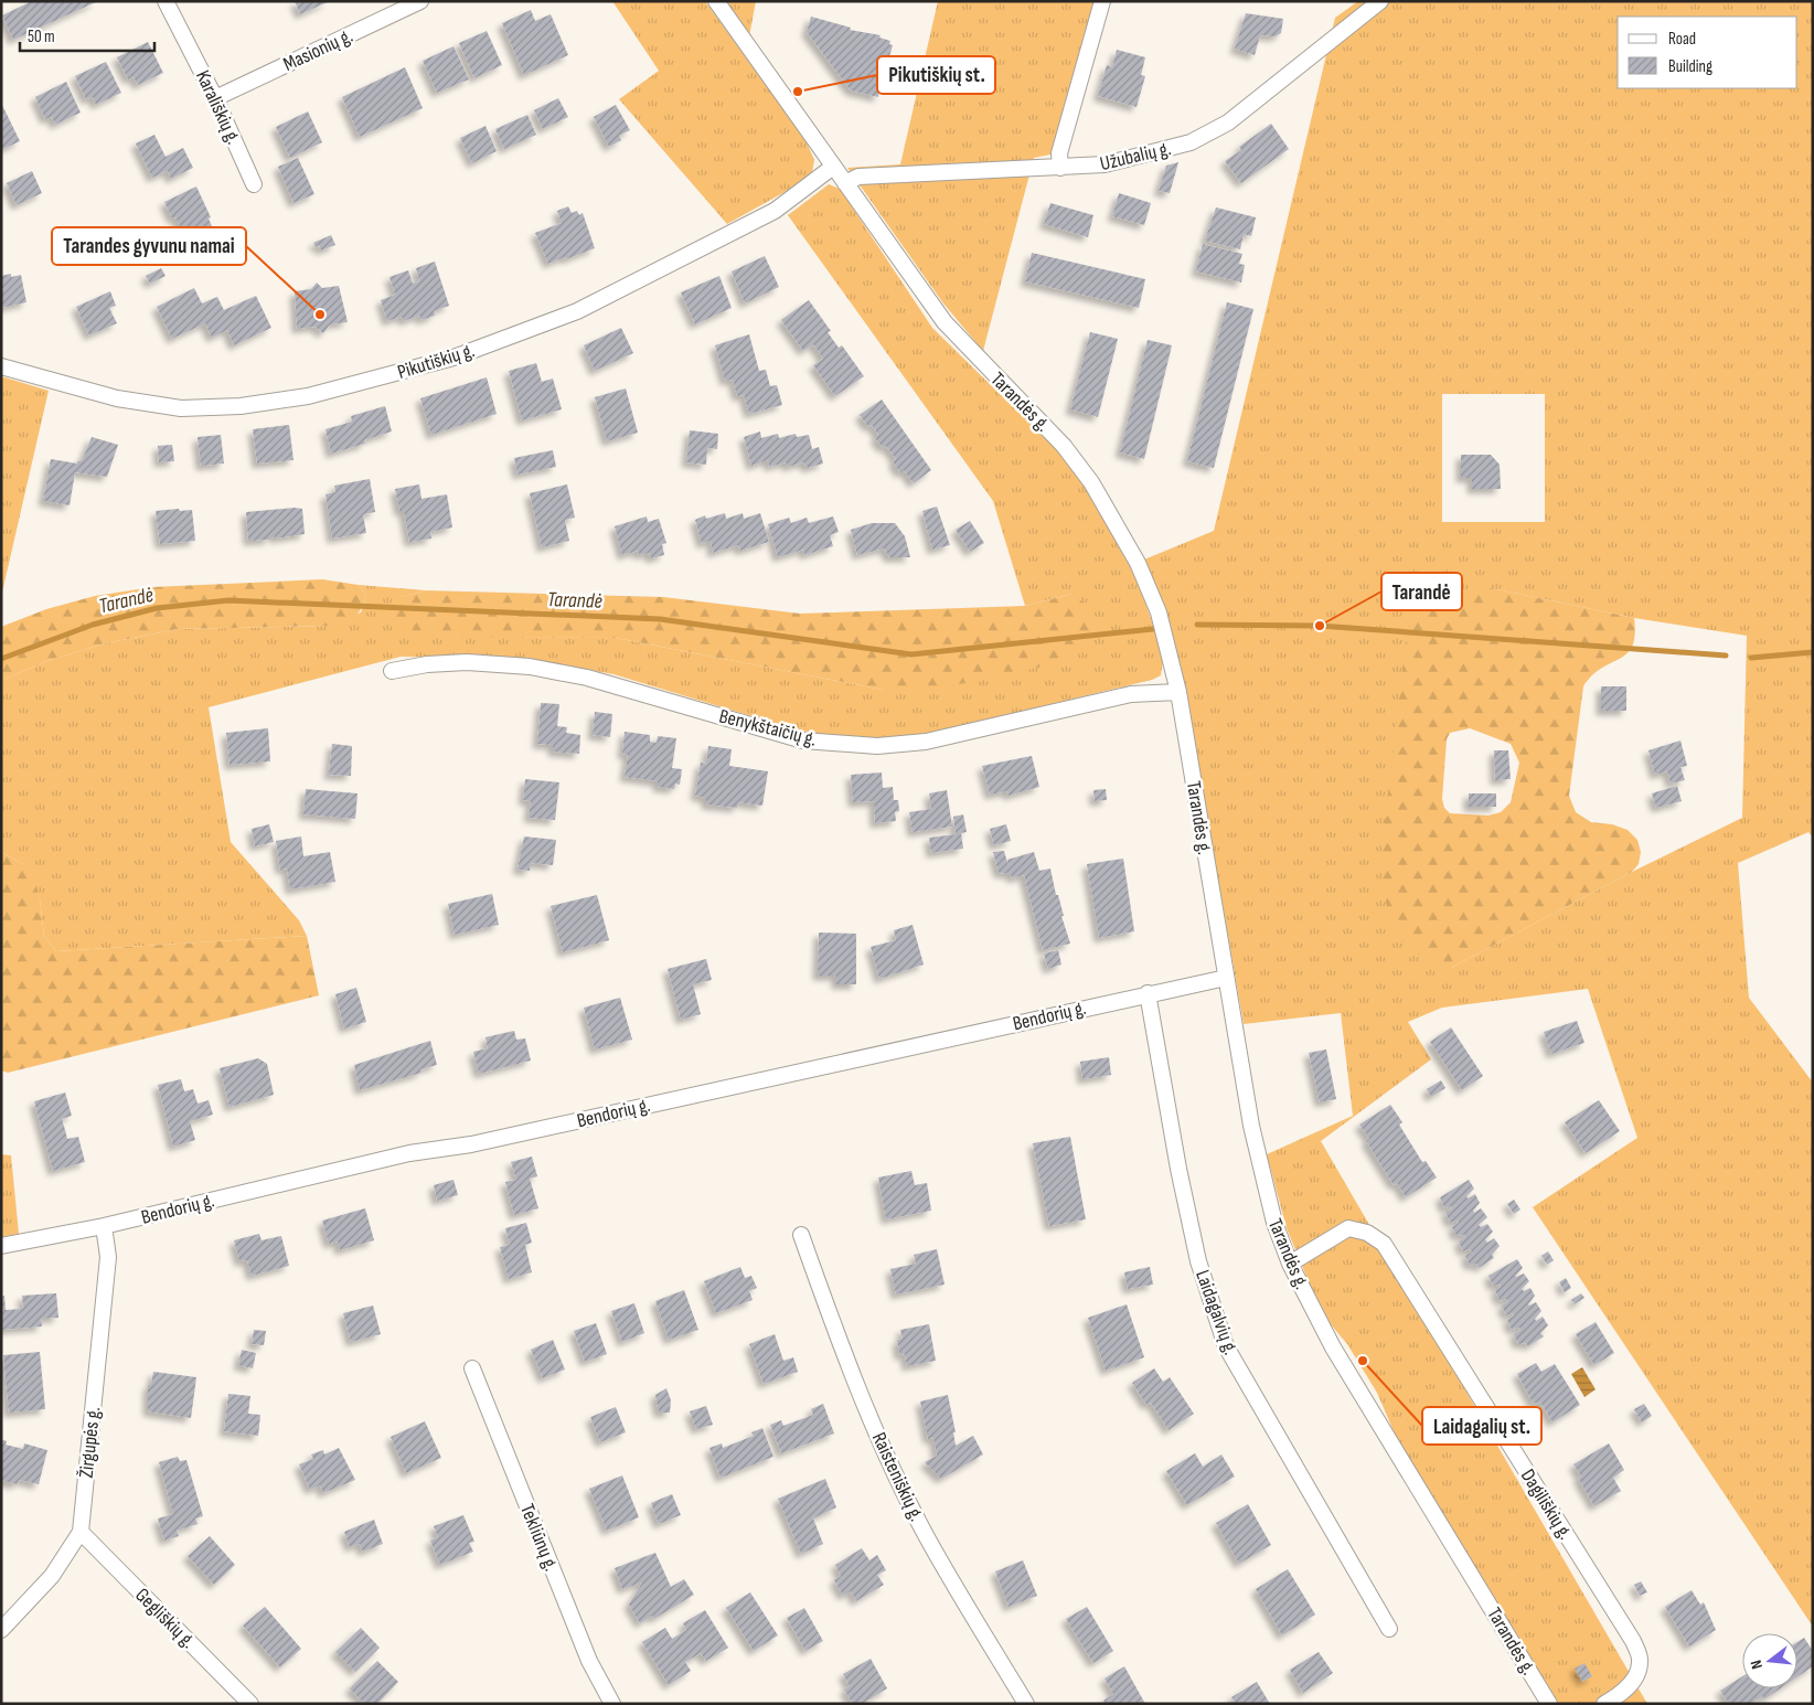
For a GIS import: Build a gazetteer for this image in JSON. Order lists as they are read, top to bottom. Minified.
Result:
{"streets":{"street":["Masionių g.","Karališkių g.","Užubalių g.","Pikutiškių g.","Tarandės g.","Benykštaičių g.","Bendorių g.","Laidagalvių g.","Žirgupės g.","Raisteniškių g.","Dagiliškių g.","Tekliūnų g.","Gegliškių g."]},"crossings":[["Masionių g.","Karališkių g."],["Užubalių g.","Tarandės g."],["Pikutiškių g.","Tarandės g."],["Tarandės g.","Benykštaičių g."],["Tarandės g.","Bendorių g."],["Tarandės g.","Dagiliškių g."],["Bendorių g.","Laidagalvių g."],["Bendorių g.","Žirgupės g."],["Žirgupės g.","Gegliškių g."]],"water":["Tarandė"],"places":["Pikutiškių st.","Tarandes gyvunu namai","Tarandė","Laidagalių st."],"legend":["Road","Building"],"scale_bar":"50 m","north":"left"}
